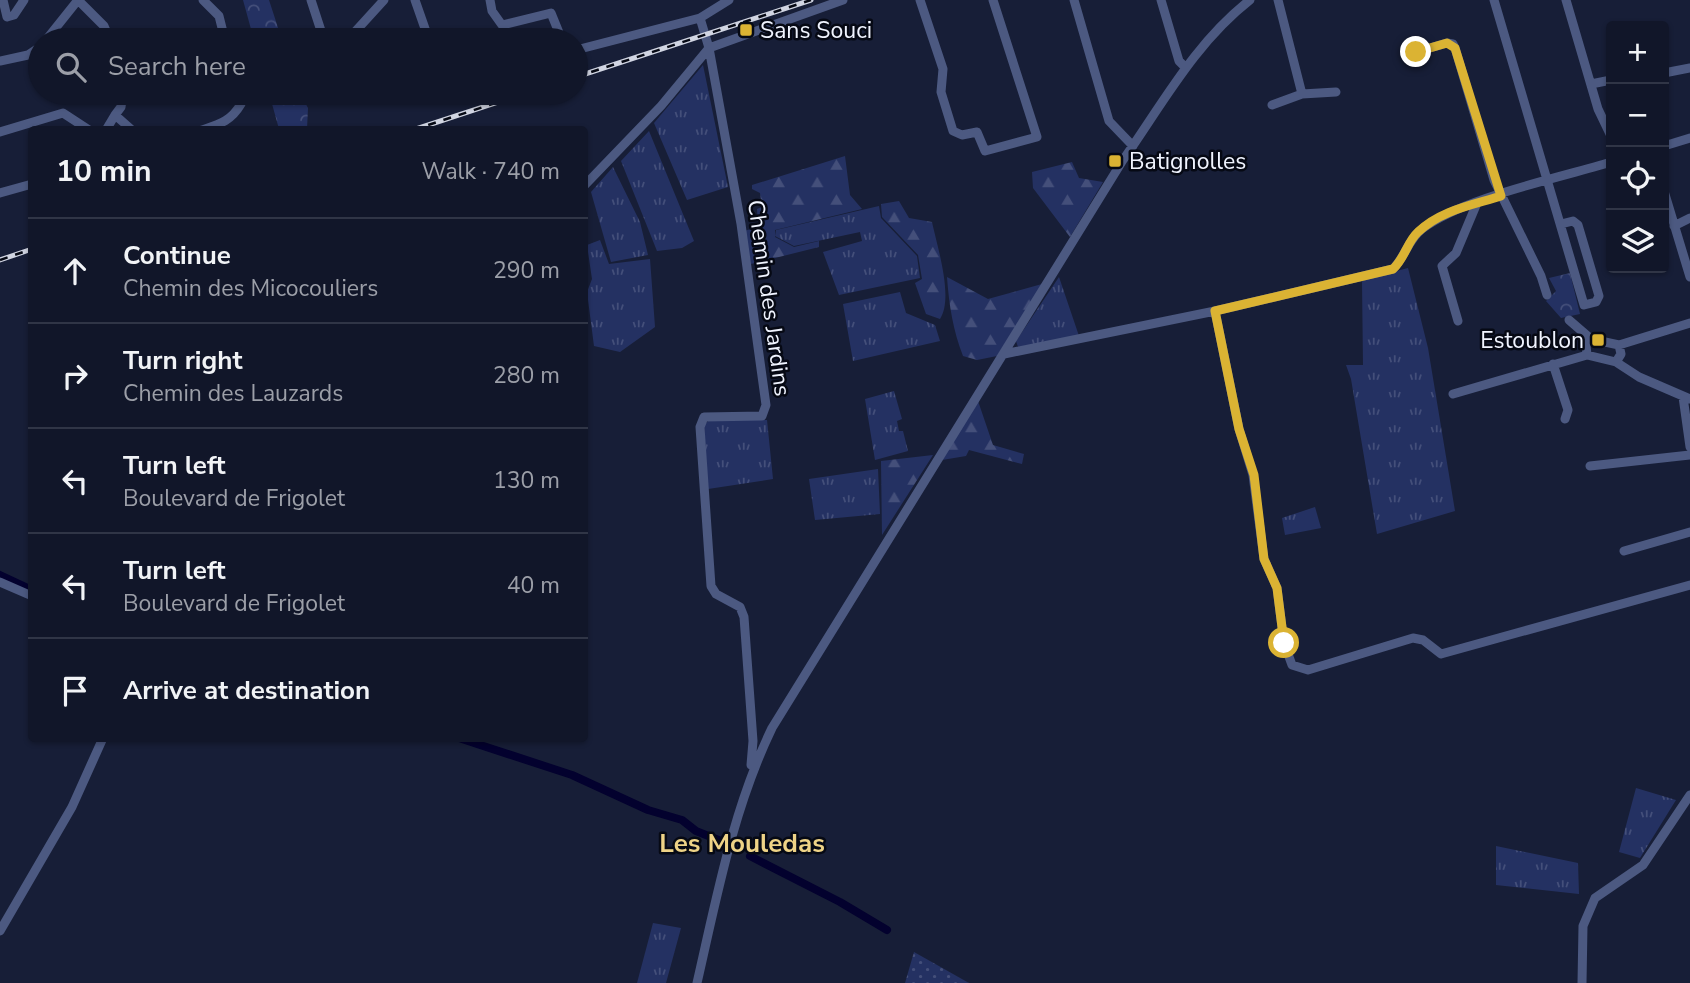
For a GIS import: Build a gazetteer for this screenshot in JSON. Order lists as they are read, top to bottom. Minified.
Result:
{"streets":{"street":["Chemin des Jardins"]},"districts":["Les Mouledas"],"places":{"transit":["Sans Souci","Batignolles","Estoublon"]},"page":{"map_buttons":["+","−"],"search":"Search here","heading":["10 min","Walk · 740 m"],"list":[["Continue","Chemin des Micocouliers","290 m"],["Turn right","Chemin des Lauzards","280 m"],["Turn left","Boulevard de Frigolet","130 m"],["Turn left","Boulevard de Frigolet","40 m"],"Arrive at destination"]}}
